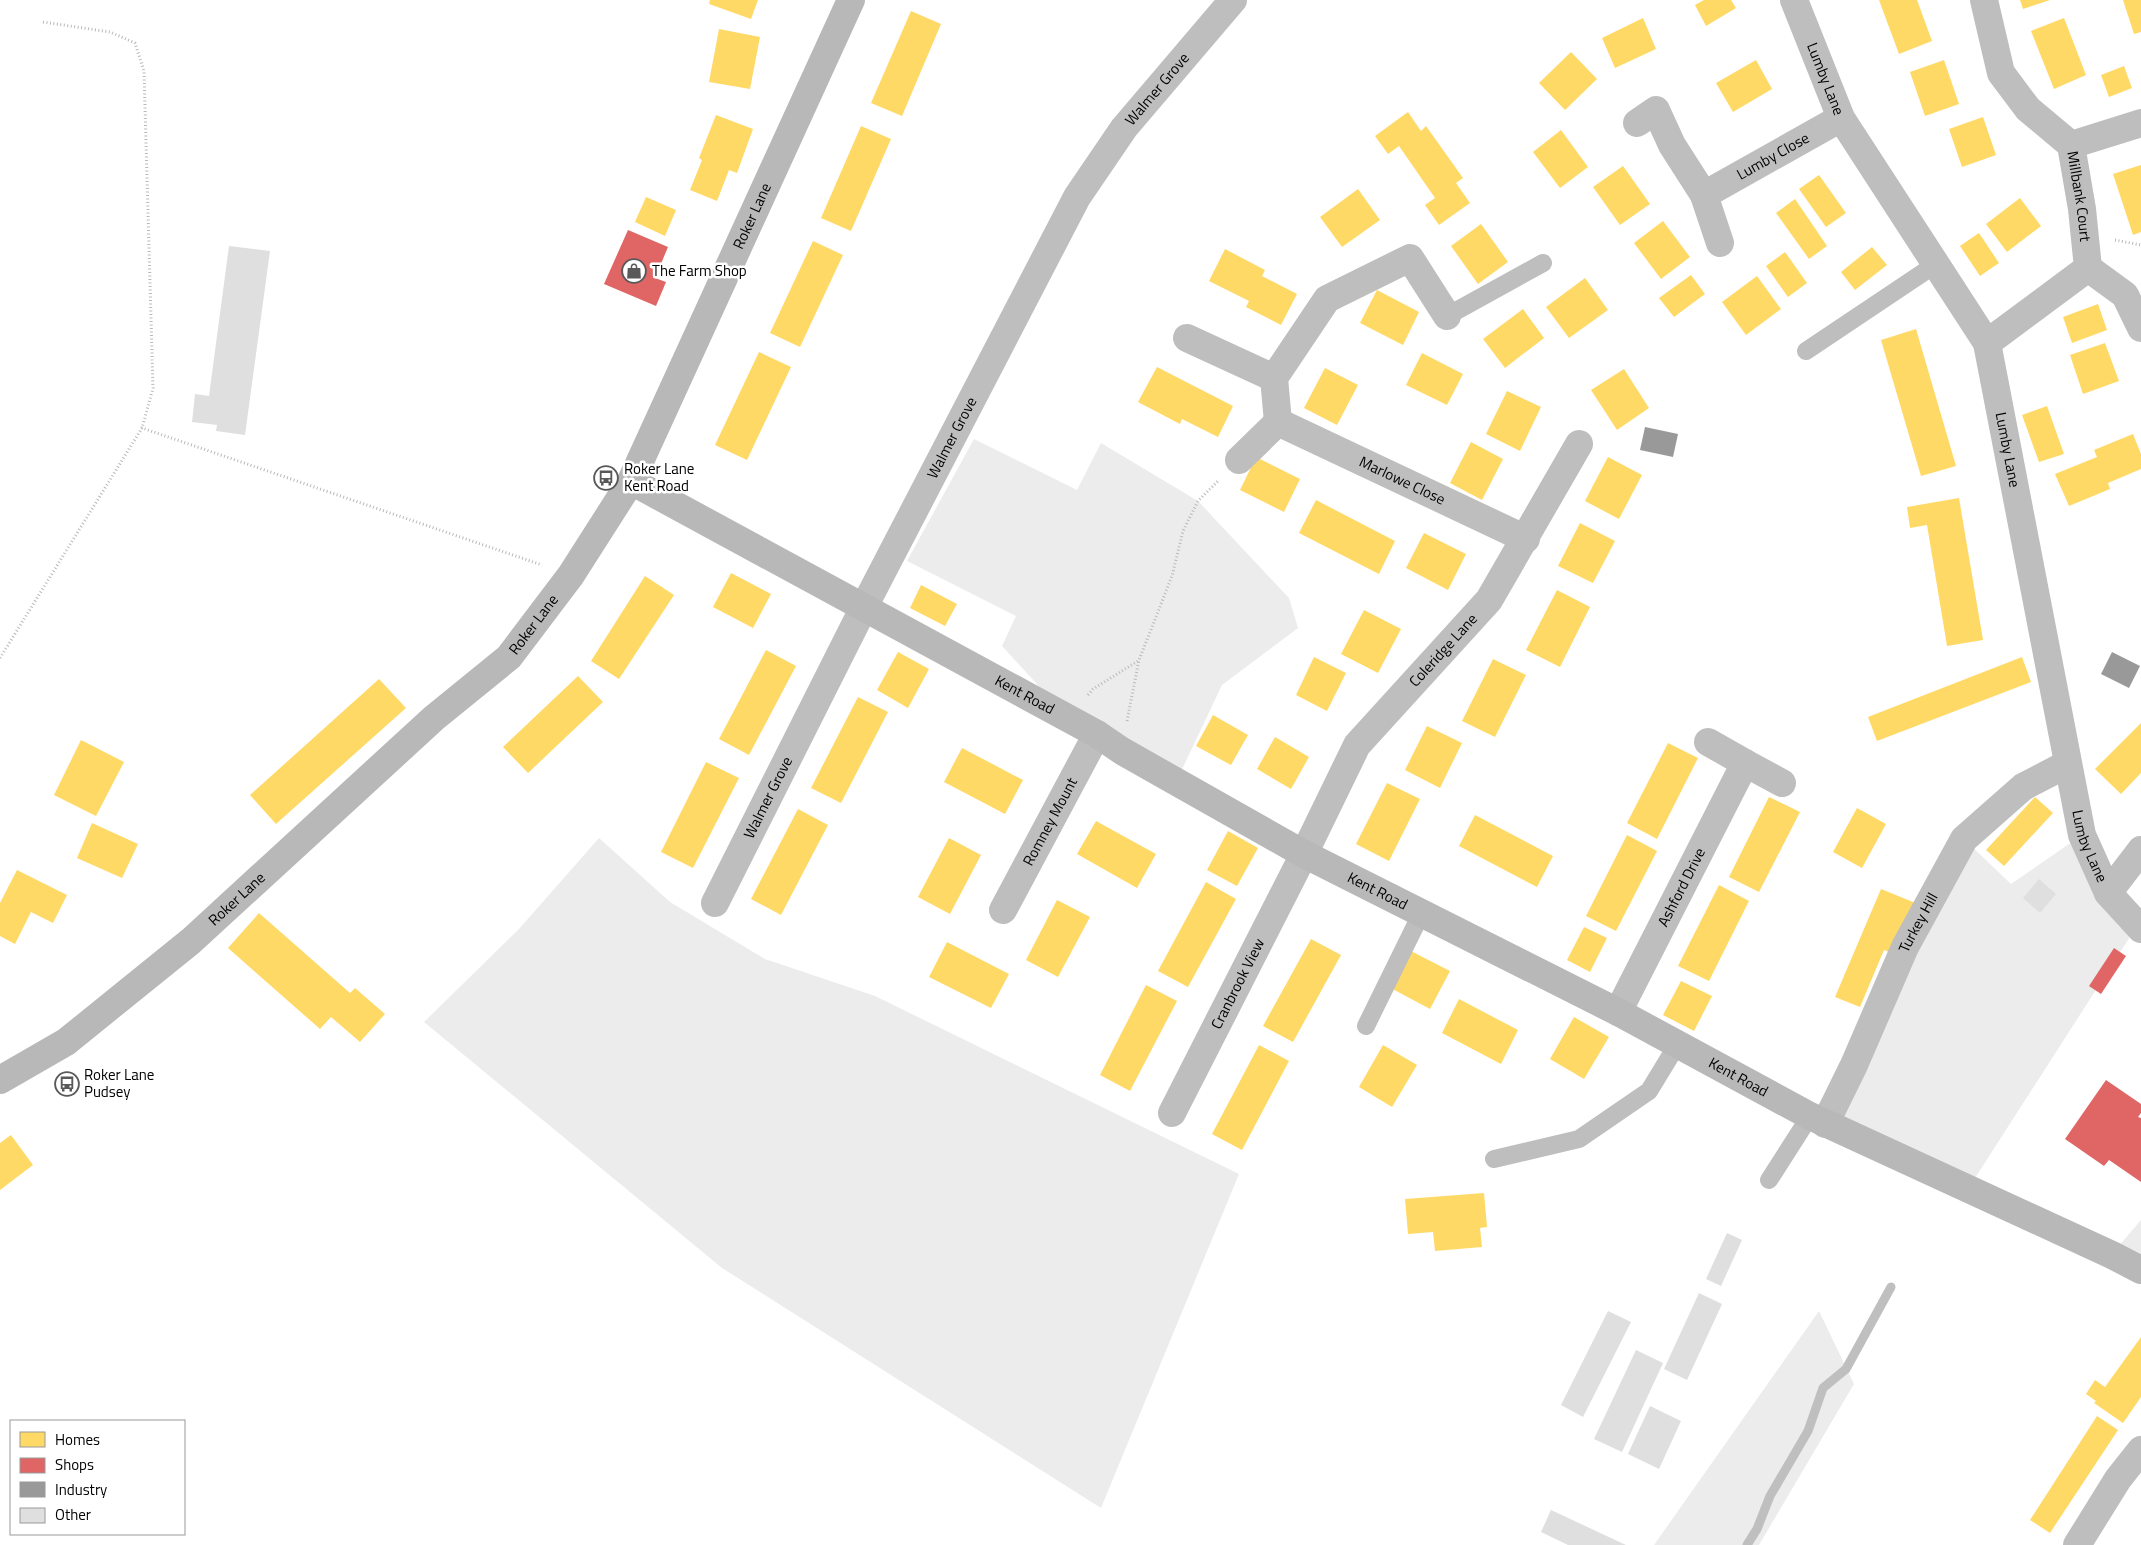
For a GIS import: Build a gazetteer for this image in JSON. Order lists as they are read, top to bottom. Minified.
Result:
{"streets":{"street":["Lumby Lane","Walmer Grove","Lumby Close","Millbank Court","Roker Lane","Marlowe Close","Coleridge Lane","Kent Road","Romney Mount","Ashford Drive","Turkey Hill","Cranbrook View"]},"crossings":[["Lumby Lane","Lumby Close"],["Lumby Lane","Turkey Hill"],["Walmer Grove","Kent Road"],["Roker Lane","Kent Road"],["Marlowe Close","Coleridge Lane"],["Coleridge Lane","Kent Road"],["Coleridge Lane","Cranbrook View"],["Kent Road","Romney Mount"],["Kent Road","Ashford Drive"],["Kent Road","Turkey Hill"],["Kent Road","Cranbrook View"]],"places":{"shop":["The Farm Shop"],"bus stop":["Roker Lane Kent Road","Roker Lane Pudsey"]},"legend":["Homes","Shops","Industry","Other"]}
